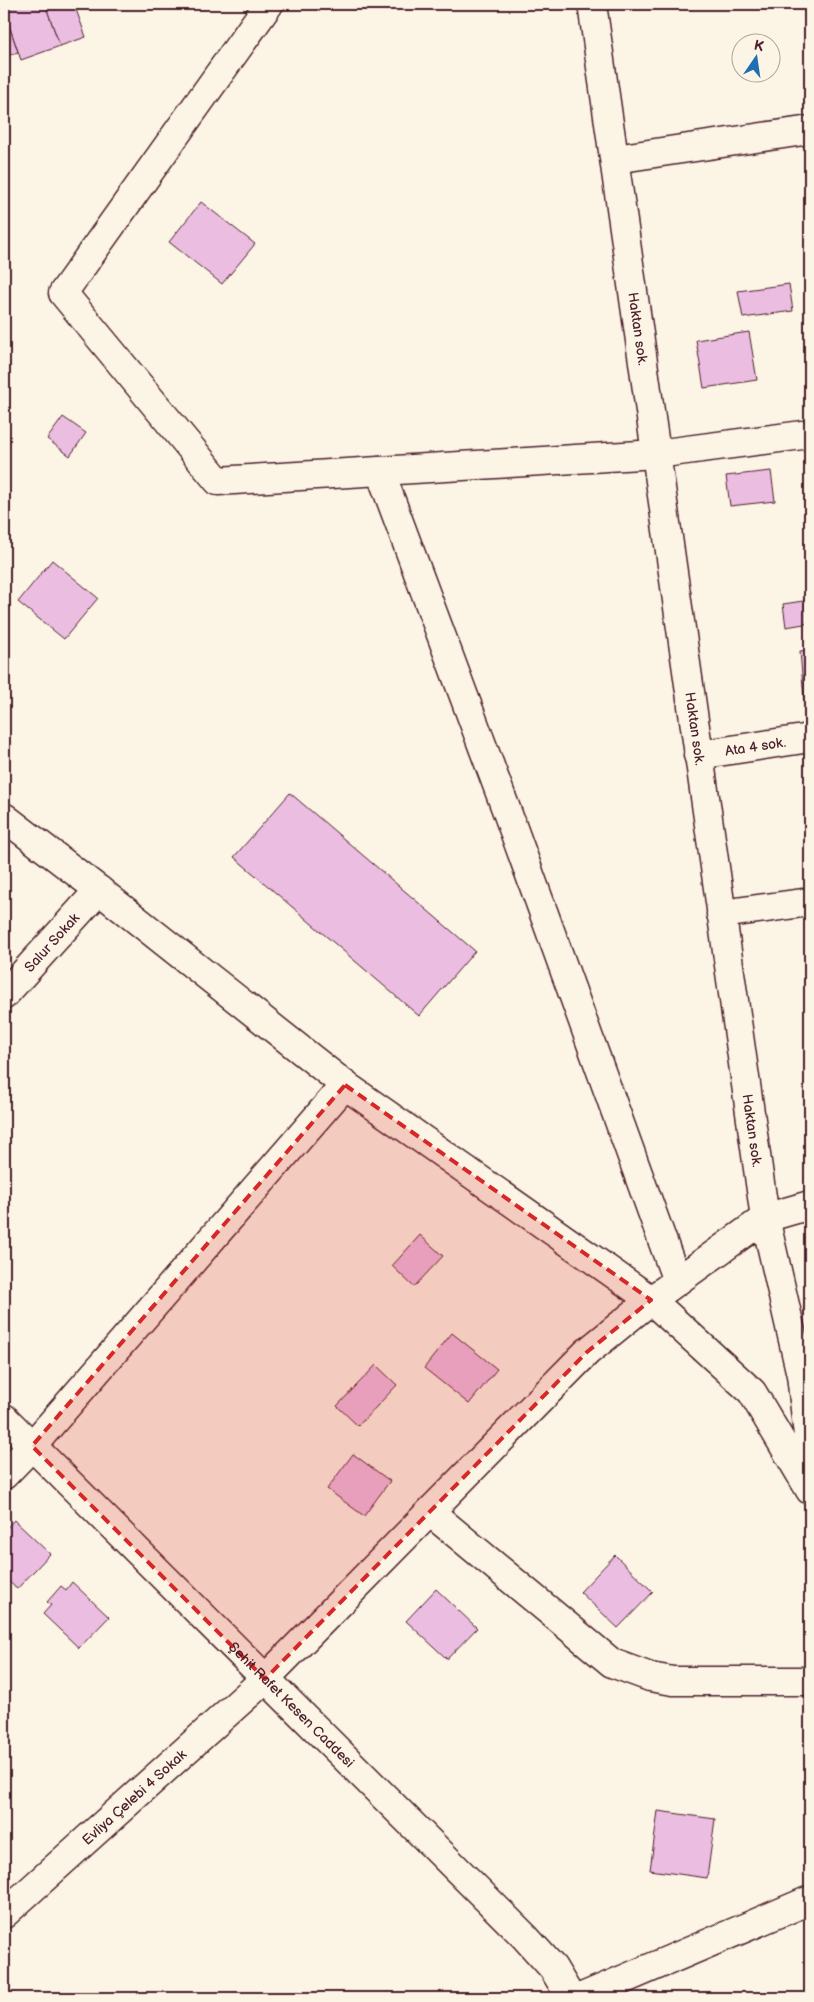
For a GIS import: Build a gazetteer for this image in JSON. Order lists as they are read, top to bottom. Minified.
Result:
{"streets":{"street":["Haktan sok.","Ata 4 sok.","Salur Sokak","Şehit Rafet Kesen Caddesi","Evliya Çelebi 4 Sokak"]},"crossings":[["Haktan sok.","Ata 4 sok."],["Haktan sok.","Evliya Çelebi 4 Sokak"],["Şehit Rafet Kesen Caddesi","Evliya Çelebi 4 Sokak"]],"north":"top"}
